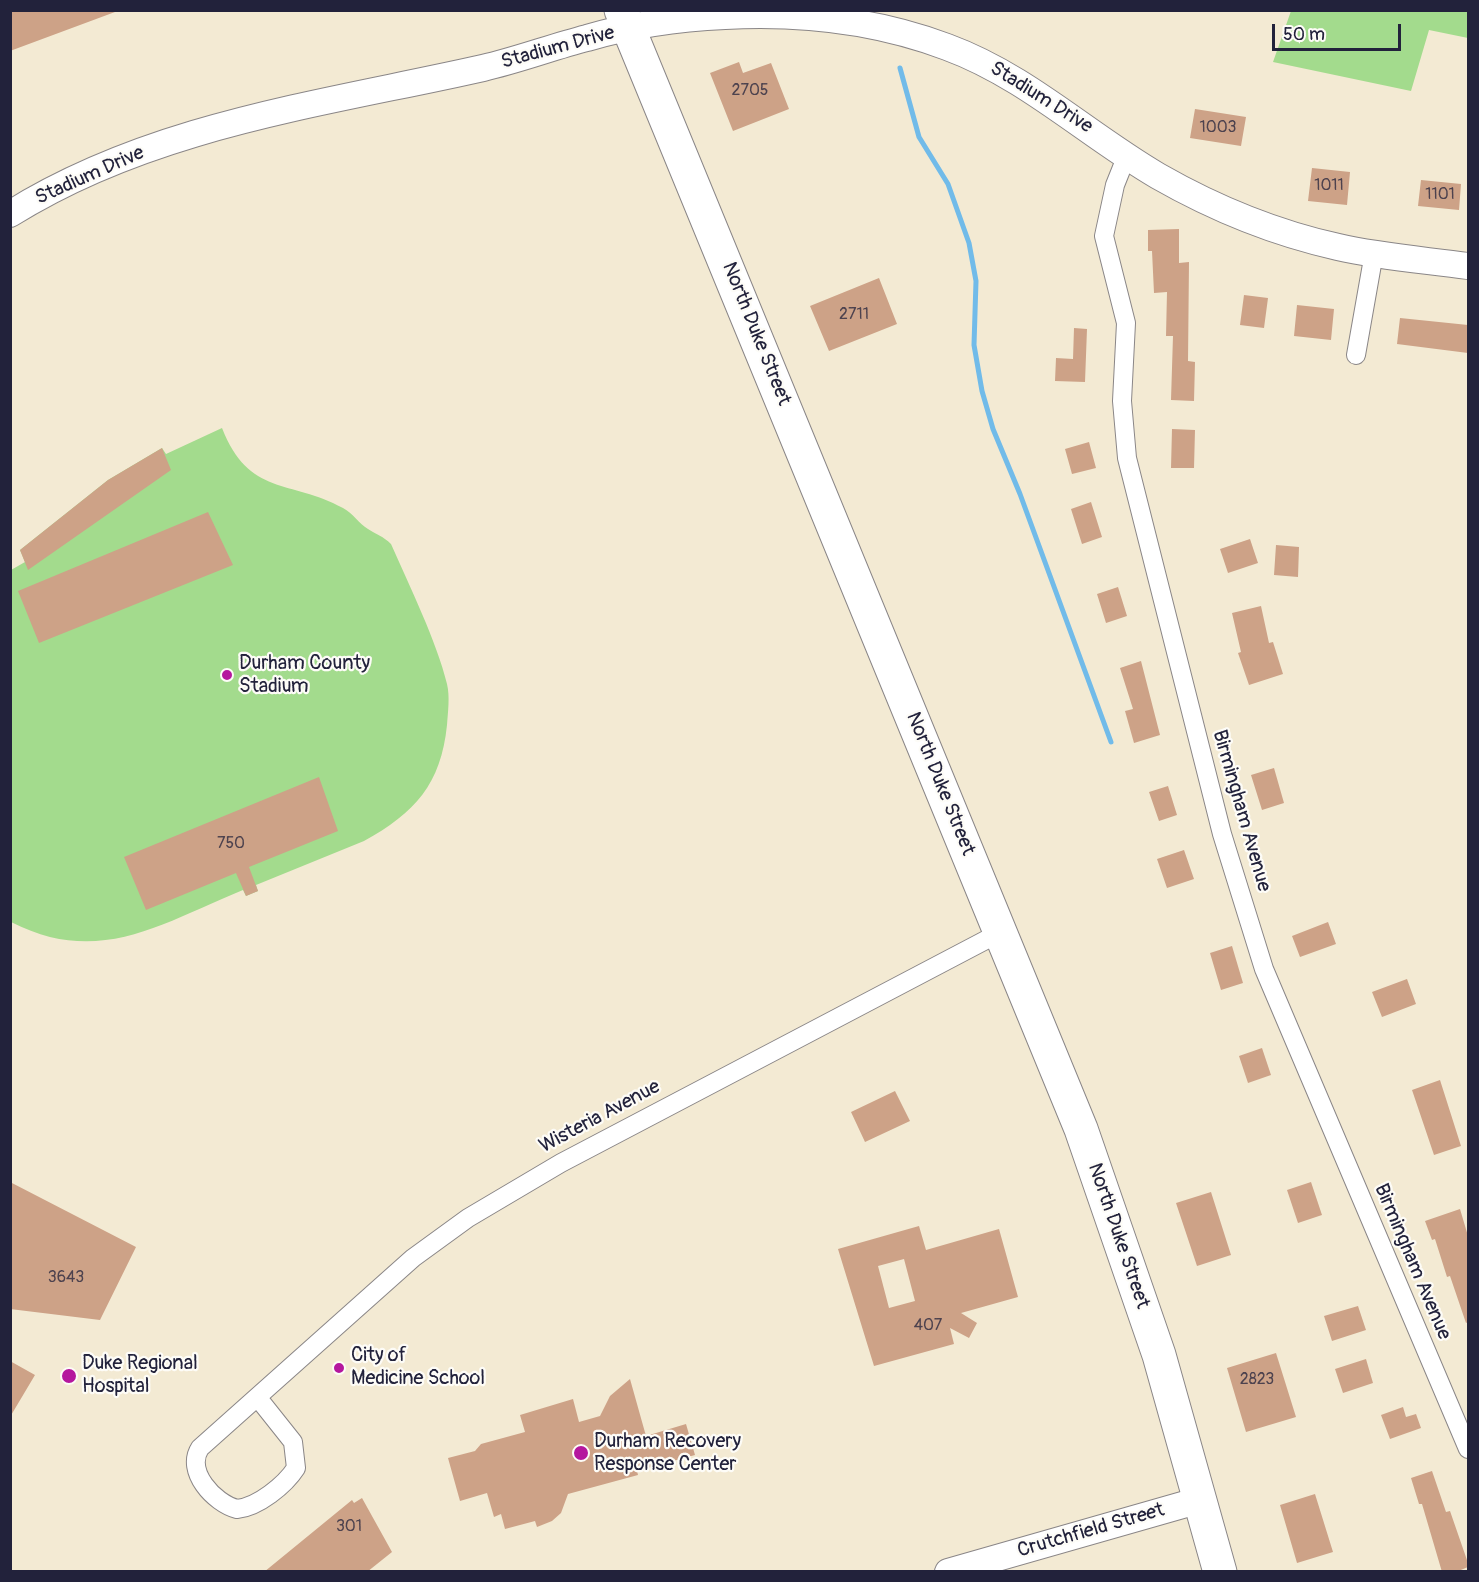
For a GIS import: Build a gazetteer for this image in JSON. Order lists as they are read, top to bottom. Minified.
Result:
{"streets":{"highway":["North Duke Street"],"street":["Stadium Drive","Birmingham Avenue","Wisteria Avenue","Crutchfield Street"]},"crossings":[["Stadium Drive","North Duke Street"],["Stadium Drive","Birmingham Avenue"],["North Duke Street","Wisteria Avenue"],["North Duke Street","Crutchfield Street"]],"places":["Durham County Stadium","City of Medicine School","Duke Regional Hospital","Durham Recovery Response Center"],"house_numbers":["2705","1003","1011","1101","2711","750","3643","407","2823","301"],"scale_bar":"50 m"}
